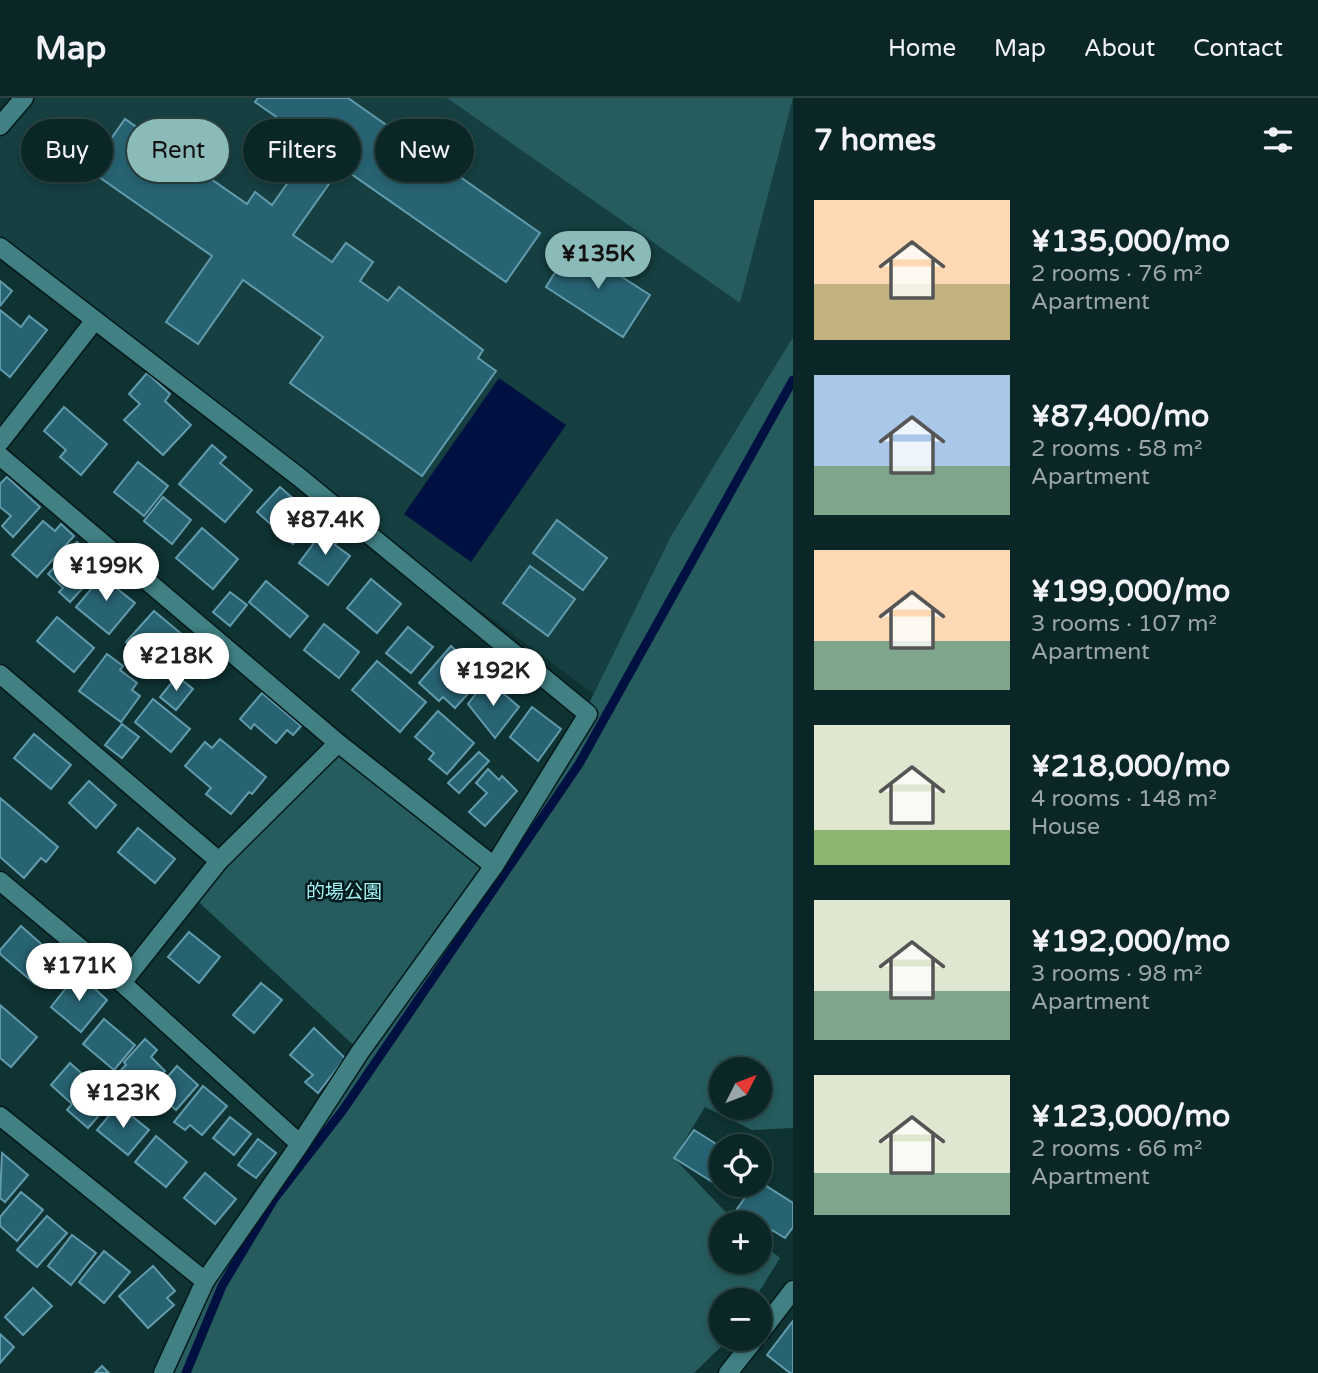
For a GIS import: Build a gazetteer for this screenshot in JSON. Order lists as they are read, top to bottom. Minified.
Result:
{"parks":["的場公園"],"north":"top right","page":{"header":"Map","nav":["Home","Map","About","Contact"],"heading":"7 homes","chip":["Buy","Rent","Filters","New"],"list":[{"name":"¥135,000/mo","note":"2 rooms · 76 m² · Apartment"},{"name":"¥87,400/mo","note":"2 rooms · 58 m² · Apartment"},{"name":"¥199,000/mo","note":"3 rooms · 107 m² · Apartment"},{"name":"¥218,000/mo","note":"4 rooms · 148 m² · House"},{"name":"¥192,000/mo","note":"3 rooms · 98 m² · Apartment"},{"name":"¥123,000/mo","note":"2 rooms · 66 m² · Apartment"}],"price":["¥135K","¥87.4K","¥199K","¥218K","¥192K","¥171K","¥123K"],"map_buttons":["+","−"]}}
